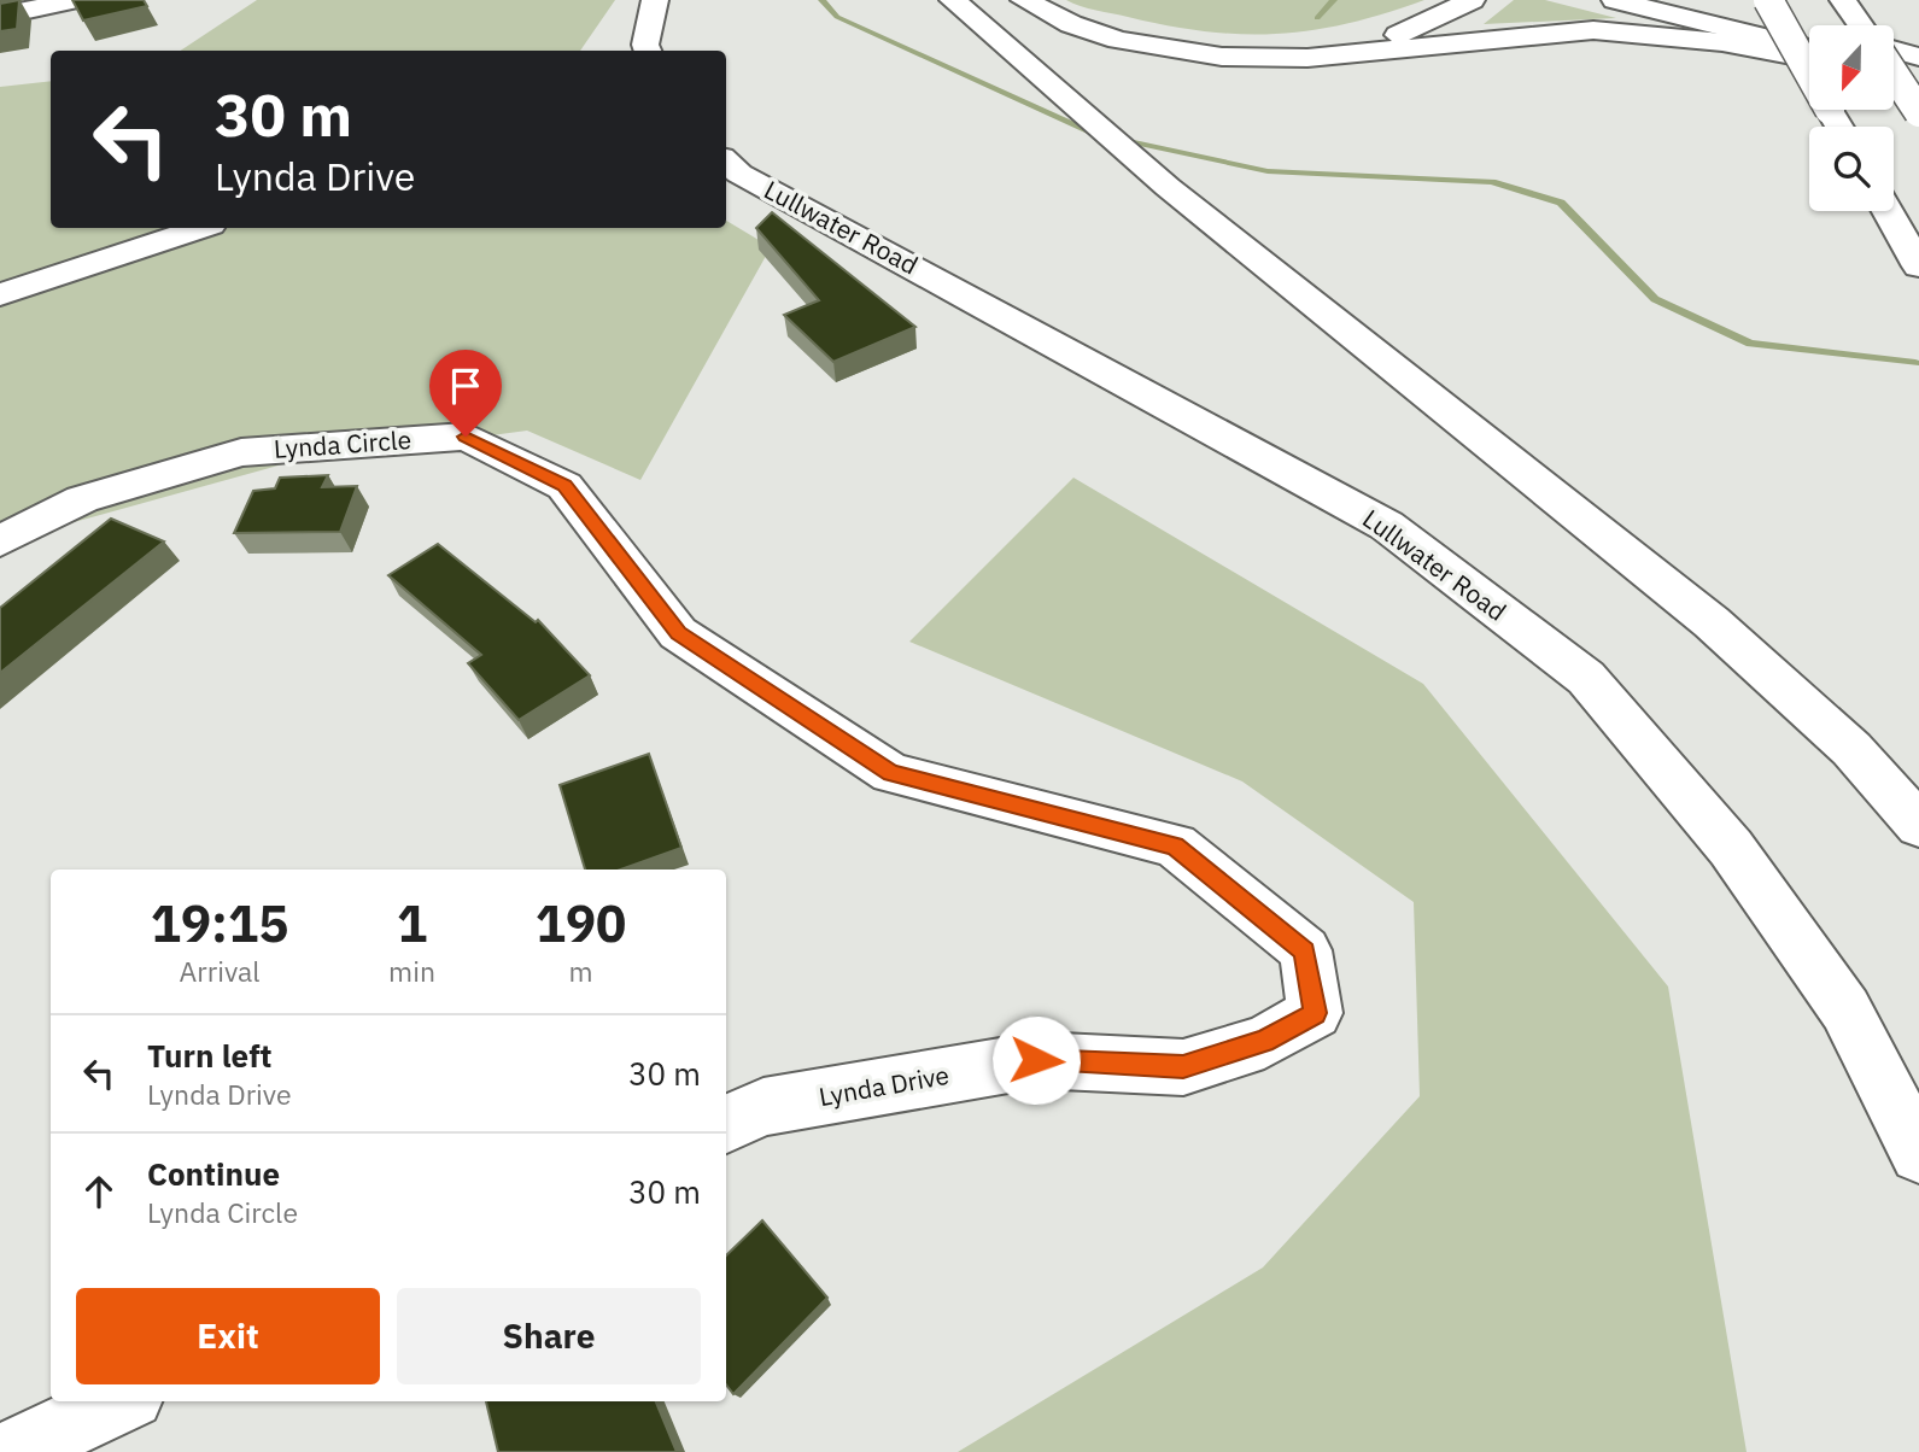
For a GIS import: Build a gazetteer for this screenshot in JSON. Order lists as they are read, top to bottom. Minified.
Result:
{"streets":{"main road":["Lullwater Road","Lynda Circle","Lynda Drive"]},"crossings":[["Lynda Circle","Lynda Drive"]],"north":"bottom","page":{"turn":["30 m","Lynda Drive"],"eta":["19:15","Arrival","1","min","190","m"],"list":[{"name":"Turn left","note":"Lynda Drive","value":"30 m"},{"name":"Continue","note":"Lynda Circle","value":"30 m"}],"buttons":["Exit","Share"]}}
